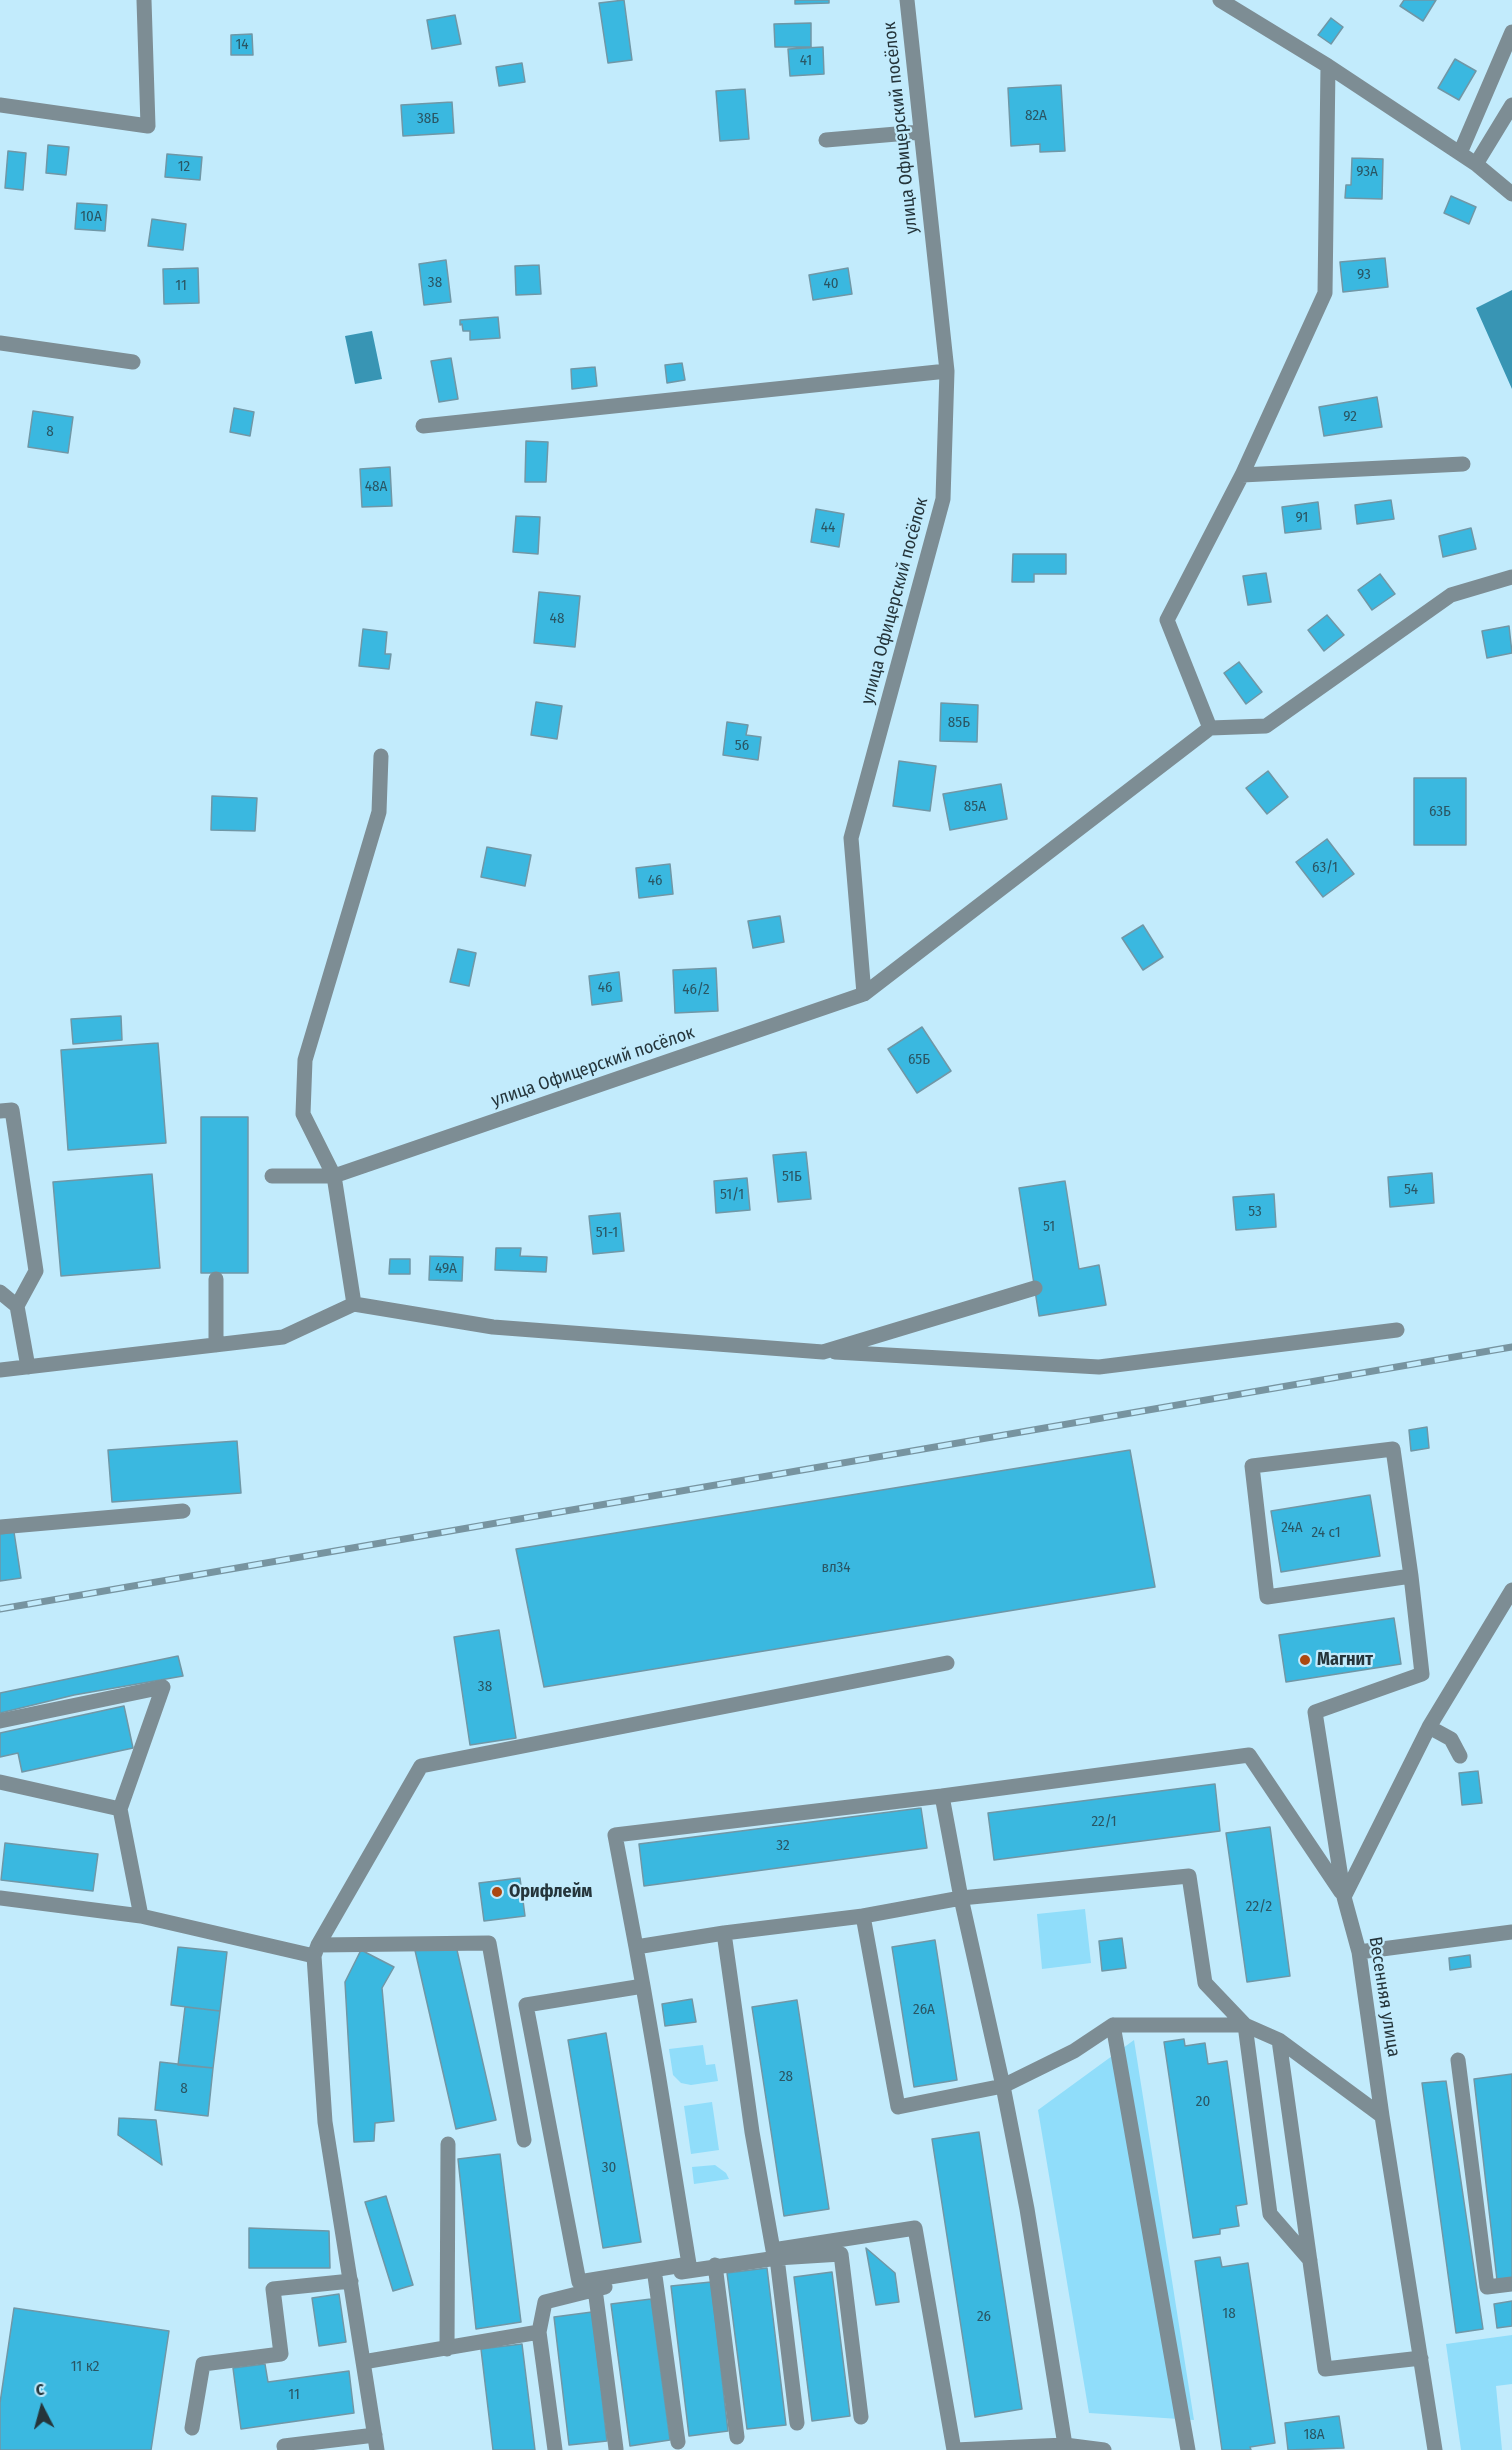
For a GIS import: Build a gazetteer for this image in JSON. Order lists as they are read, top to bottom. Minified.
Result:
{"streets":{"street":["улица Офицерский посёлок","Весенняя улица"]},"places":["Магнит","Орифлейм"],"house_numbers":["14","41","82А","38Б","12","93А","10А","93","38","40","11","92","8","48А","91","44","48","85Б","56","85А","63Б","63/1","46","46","46/2","65Б","51Б","54","51/1","53","51","51-1","49А","24А","24 с1","вл34","38","22/1","32","22/2","26А","28","8","20","30","18","26","11 к2","11","18А"],"north":"top"}
